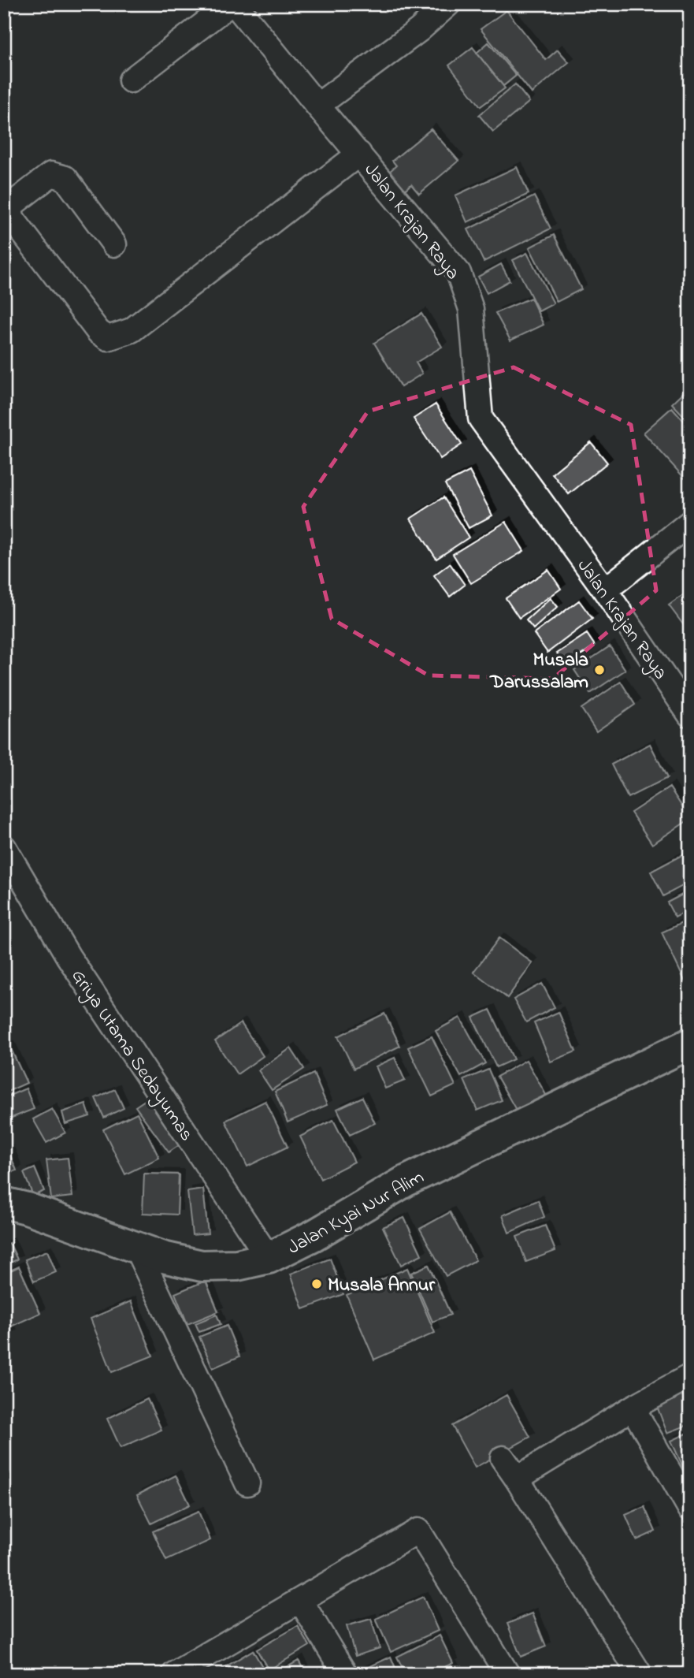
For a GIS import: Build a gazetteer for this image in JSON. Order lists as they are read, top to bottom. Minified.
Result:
{"streets":{"street":["Jalan Krajan Raya","Griya Utama Sedayumas","Jalan Kyai Nur Alim"]},"crossings":[["Griya Utama Sedayumas","Jalan Kyai Nur Alim"]],"places":["Musala Darussalam","Musala Annur"]}
